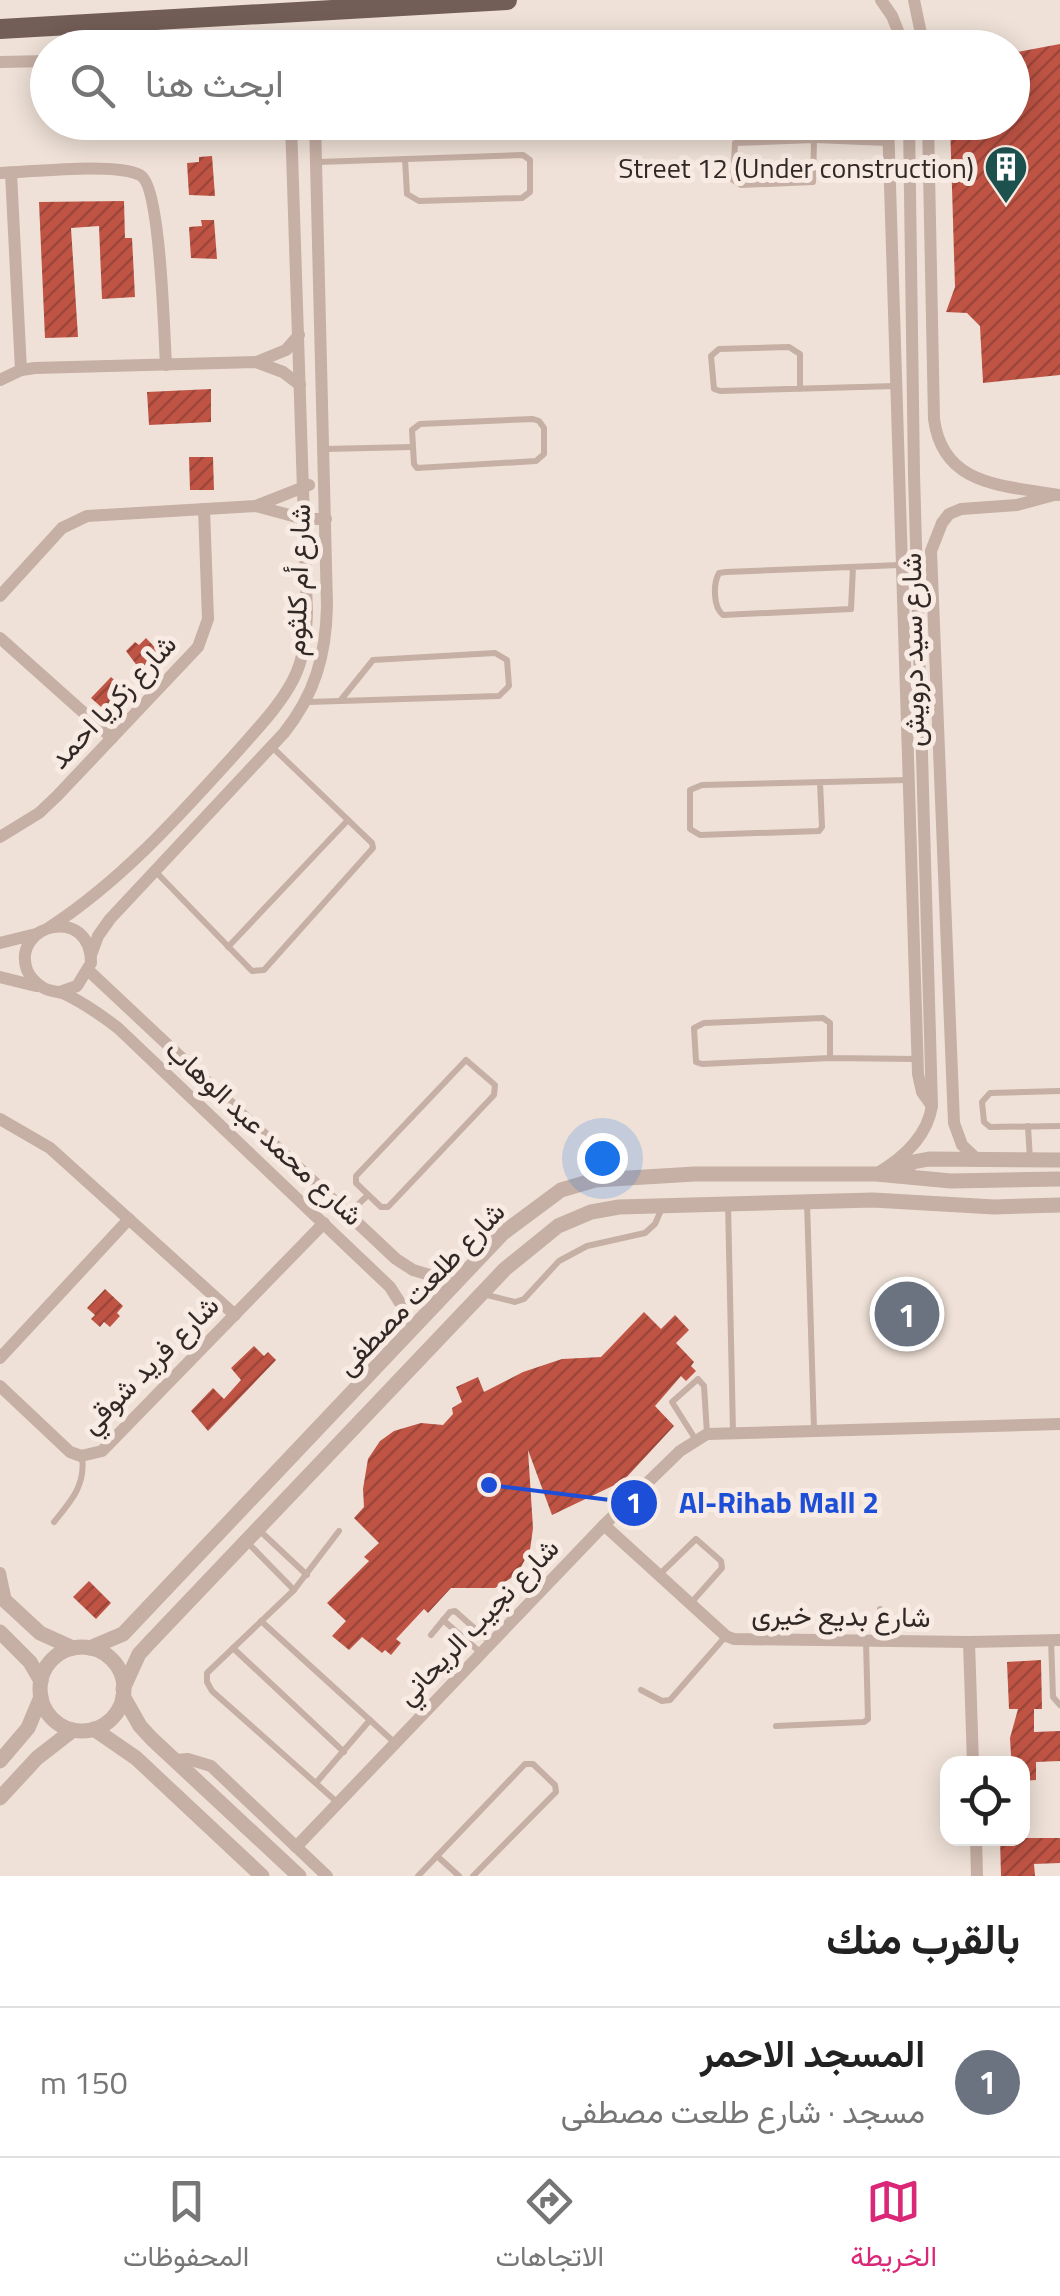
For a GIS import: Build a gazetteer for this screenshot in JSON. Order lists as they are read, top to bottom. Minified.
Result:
{"streets":{"street":["شارع أم كلثوم","شارع سيد درويش","شارع زكريا احمد","شارع محمد عبد الوهاب","شارع طلعت مصطفى","شارع فريد شوقي","شارع بديع خيرى","شارع نجيب الريحاني"]},"crossings":[["شارع أم كلثوم","شارع محمد عبد الوهاب"],["شارع سيد درويش","شارع طلعت مصطفى"],["شارع محمد عبد الوهاب","شارع طلعت مصطفى"],["شارع محمد عبد الوهاب","شارع فريد شوقي"],["شارع بديع خيرى","شارع نجيب الريحاني"]],"places":{"building":["Street 12 (Under construction)"],"other":["Al-Rihab Mall 2"]},"page":{"search":"ابحث هنا","pins":"1","heading":"بالقرب منك","list":[{"mark":"1","name":"المسجد الاحمر","note":"مسجد · شارع طلعت مصطفى","value":"150 m"}],"nav":["الخريطة","الاتجاهات","المحفوظات"]}}
